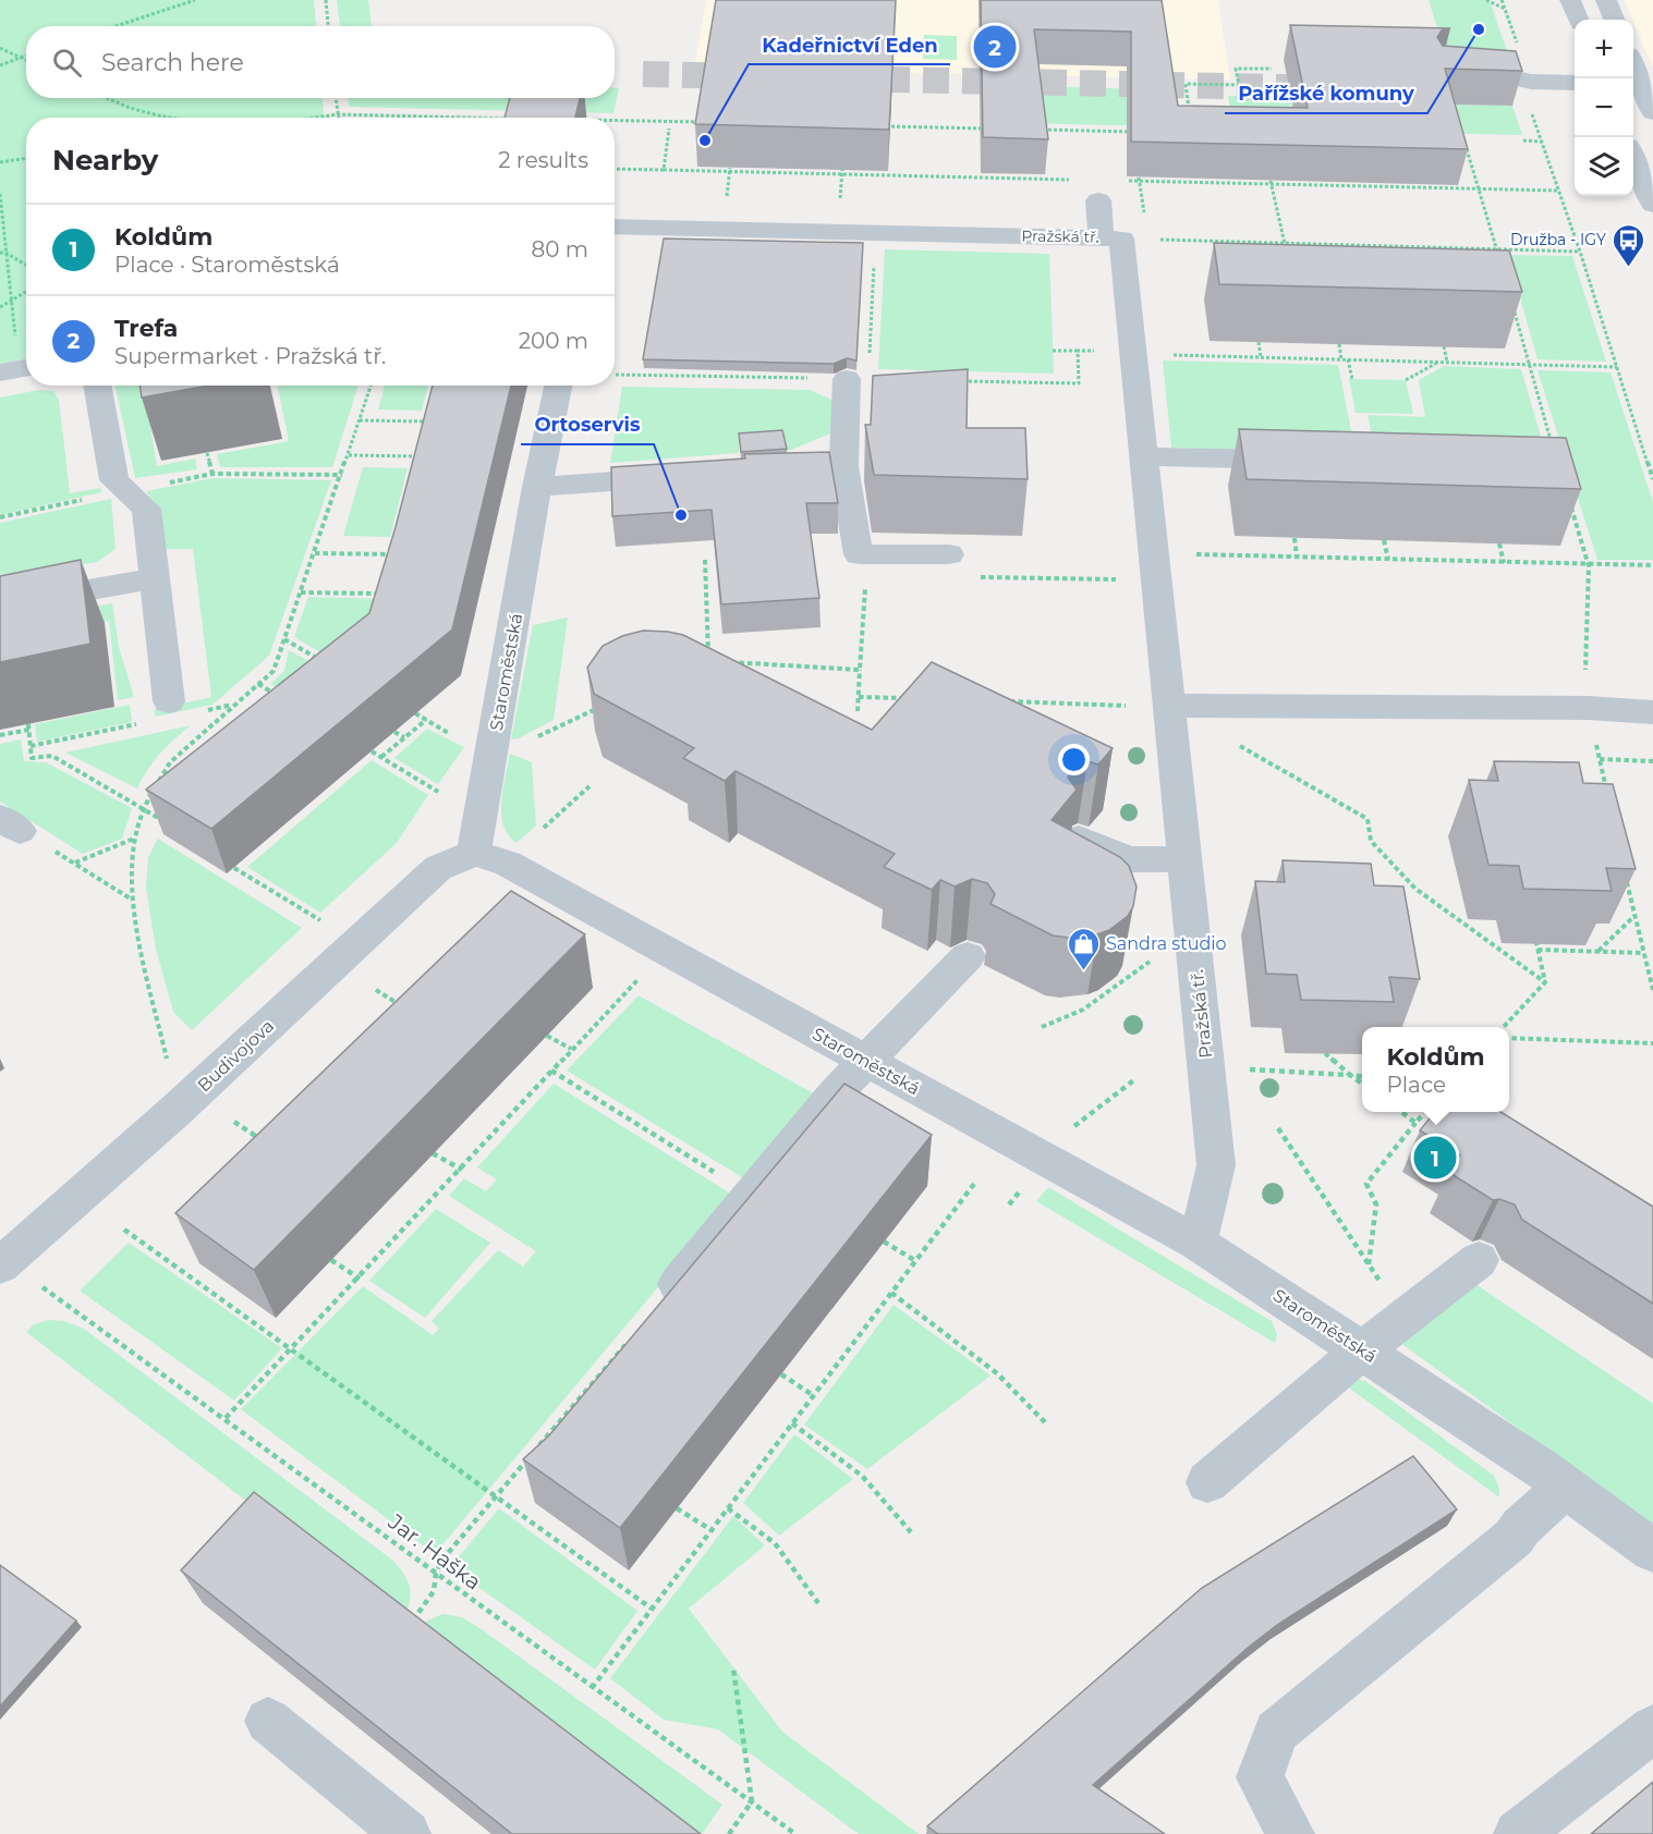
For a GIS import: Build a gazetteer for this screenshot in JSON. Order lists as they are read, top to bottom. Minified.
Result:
{"streets":{"street":["Pražská tř.","Staroměstská","Budivojova"],"path":["Jar. Haška"]},"crossings":[["Pražská tř.","Staroměstská"],["Staroměstská","Budivojova"]],"places":{"other":["Pařížské komuny","Kadeřnictví Eden","Ortoservis"],"bus stop":["Družba - IGY"],"shop":["Sandra studio"]},"page":{"map_buttons":["+","−"],"pins":["2","1"],"search":"Search here","heading":["Nearby","2 results"],"list":[{"mark":"1","name":"Koldům","note":"Place · Staroměstská","value":"80 m"},{"mark":"2","name":"Trefa","note":"Supermarket · Pražská tř.","value":"200 m"}],"popup":["Koldům","Place"]}}
